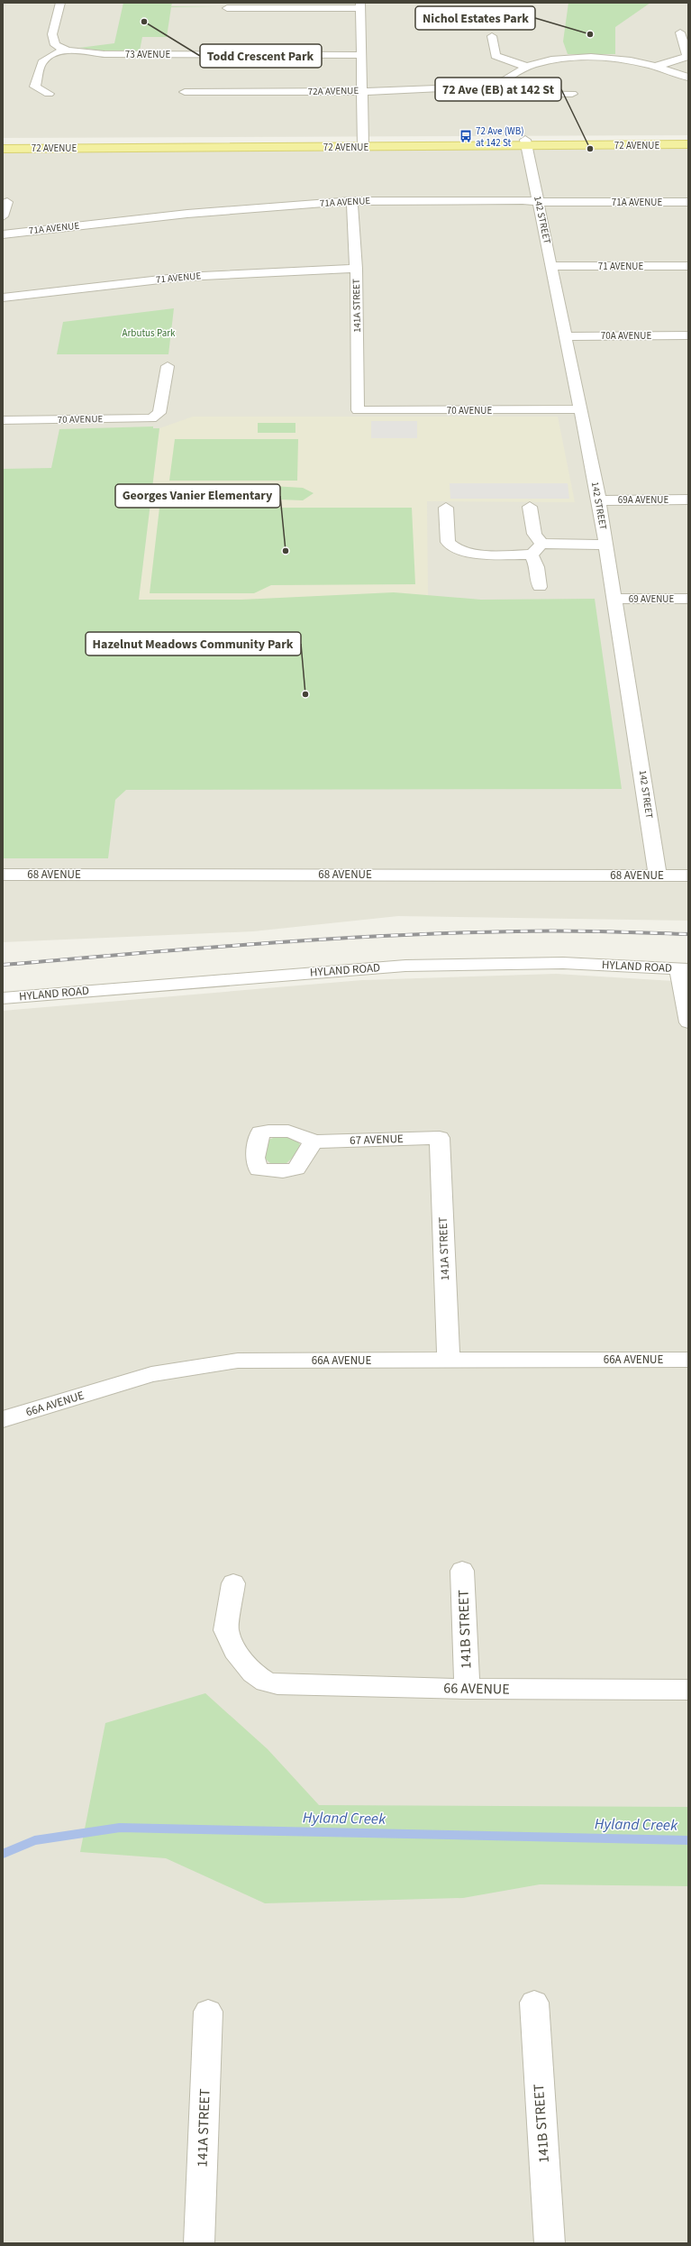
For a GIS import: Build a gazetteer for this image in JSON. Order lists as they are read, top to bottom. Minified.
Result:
{"streets":{"main road":["72 AVENUE"],"street":["73 AVENUE","72A AVENUE","71A AVENUE","142 STREET","71 AVENUE","141A STREET","70A AVENUE","70 AVENUE","69A AVENUE","69 AVENUE","68 AVENUE","HYLAND ROAD","67 AVENUE","66A AVENUE","141B STREET","66 AVENUE"]},"crossings":[["72 AVENUE","142 STREET"],["71A AVENUE","142 STREET"],["71A AVENUE","141A STREET"],["142 STREET","71 AVENUE"],["142 STREET","70A AVENUE"],["142 STREET","70 AVENUE"],["142 STREET","69A AVENUE"],["142 STREET","69 AVENUE"],["142 STREET","68 AVENUE"],["71 AVENUE","141A STREET"],["141A STREET","70 AVENUE"],["141A STREET","67 AVENUE"],["141A STREET","66A AVENUE"],["141B STREET","66 AVENUE"]],"water":["Hyland Creek"],"parks":["Arbutus Park"],"places":{"other":["Todd Crescent Park","Nichol Estates Park","72 Ave (EB) at 142 St","Georges Vanier Elementary","Hazelnut Meadows Community Park"],"bus stop":["72 Ave (WB) at 142 St"]}}
